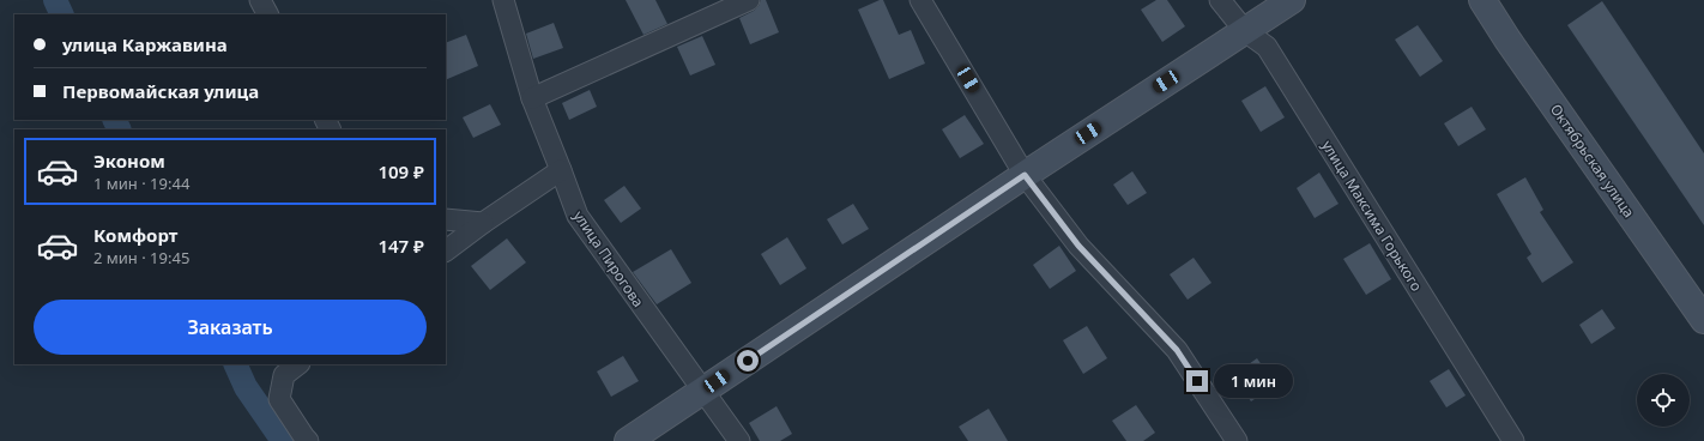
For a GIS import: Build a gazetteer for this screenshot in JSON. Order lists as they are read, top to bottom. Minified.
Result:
{"streets":{"street":["Октябрьская улица","улица Максима Горького","улица Пирогова"]},"page":{"banner":["улица Каржавина","Первомайская улица"],"list":[{"name":"Эконом","note":"1 мин · 19:44","value":"109 ₽"},{"name":"Комфорт","note":"2 мин · 19:45","value":"147 ₽"}],"buttons":"Заказать","bubble":"1 мин"}}
